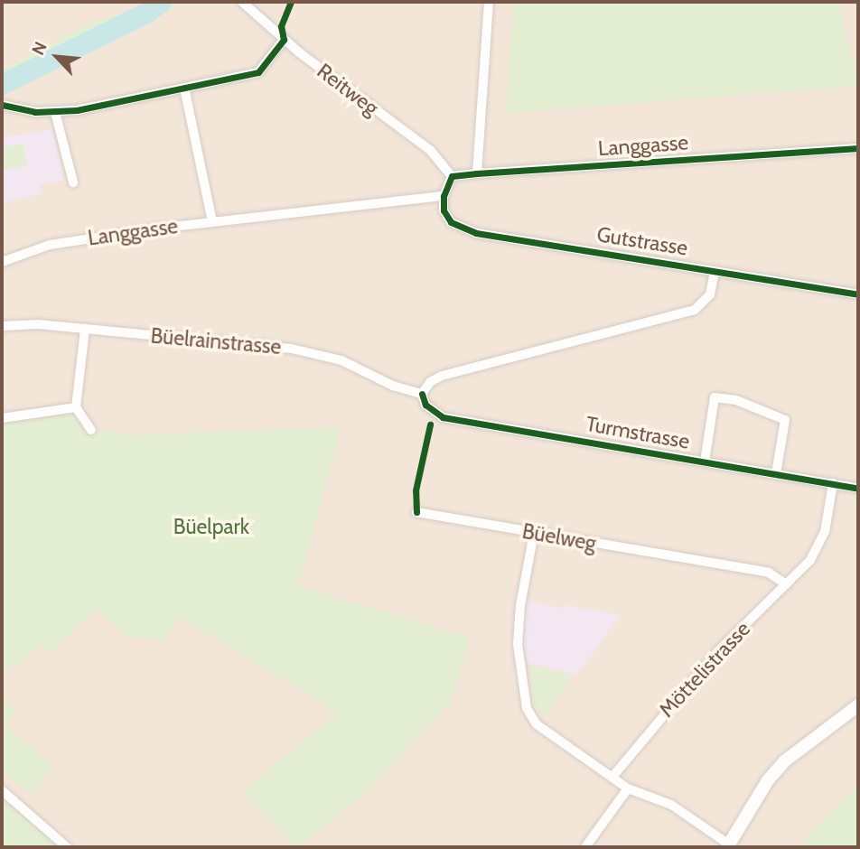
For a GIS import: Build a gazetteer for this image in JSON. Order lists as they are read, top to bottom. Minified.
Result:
{"streets":{"street":["Reitweg","Langgasse","Gutstrasse","Büelrainstrasse","Turmstrasse","Büelweg","Möttelistrasse"]},"crossings":[["Reitweg","Langgasse"],["Langgasse","Gutstrasse"],["Büelrainstrasse","Turmstrasse"],["Turmstrasse","Möttelistrasse"],["Büelweg","Möttelistrasse"]],"parks":["Büelpark"],"north":"top left"}
